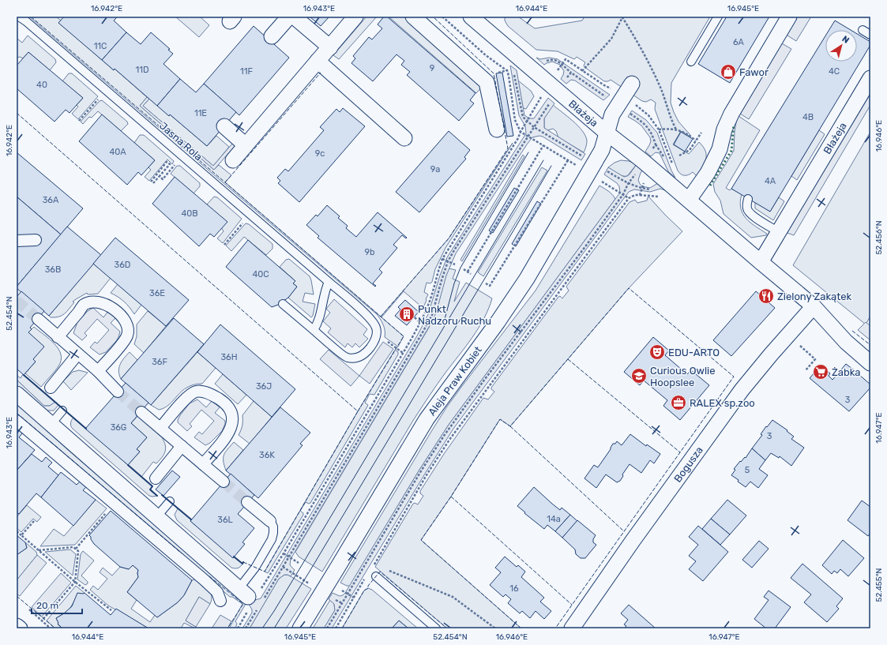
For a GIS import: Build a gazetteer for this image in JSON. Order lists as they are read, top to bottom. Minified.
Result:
{"streets":{"street":["Błażeja","Aleja Praw Kobiet","Bogusza"],"lane":["Jasna Rola"]},"crossings":[["Błażeja","Aleja Praw Kobiet"],["Błażeja","Bogusza"]],"places":{"shop":["Fawor"],"restaurant":["Zielony Zakątek"],"building":["Punkt Nadzoru Ruchu"],"theatre":["EDU-ARTO"],"supermarket":["Żabka"],"school or university":["Curious Owlie Hoopslee"],"office":["RALEX sp.zoo"]},"house_numbers":["6A","11C","9","11D","11F","4C","40","11E","4B","40A","9c","9a","4A","36A","40B","9b","36D","36B","40C","36E","36H","36F","36J","3","36G","3","36K","5","14a","36L","16"],"scale_bar":"20 m","north":"top right","coordinates":["16.942°E","16.943°E","16.944°E","16.945°E","16.946°E","52.456°N","52.454°N","16.947°E","52.455°N"]}
